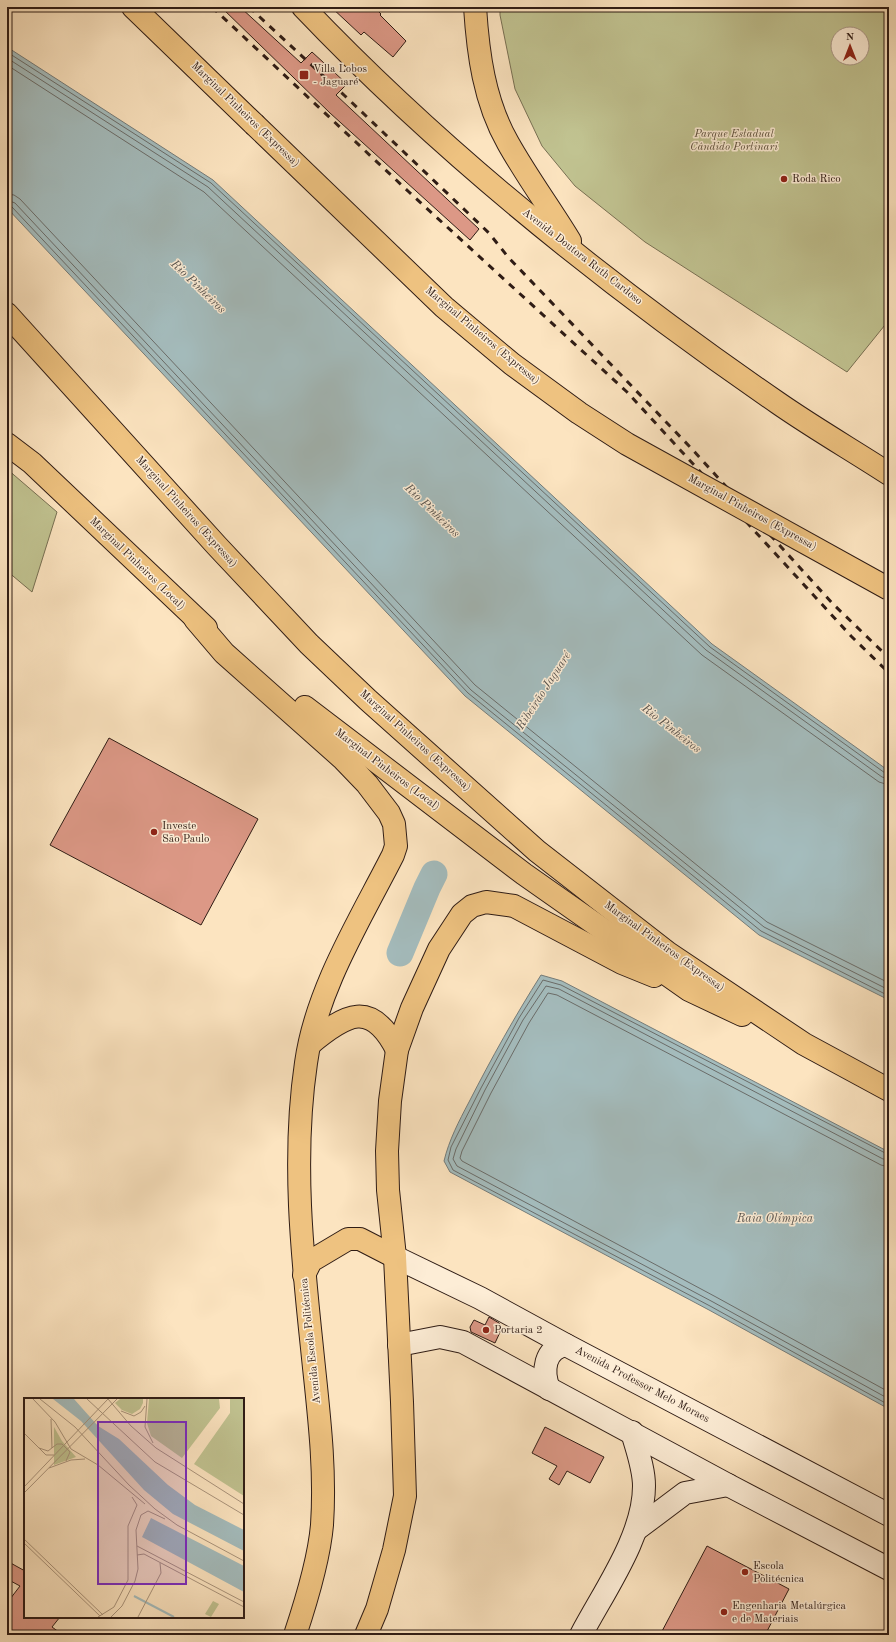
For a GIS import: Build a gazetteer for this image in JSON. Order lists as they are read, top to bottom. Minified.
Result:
{"streets":{"highway":["Marginal Pinheiros (Expressa)","Avenida Doutora Ruth Cardoso","Marginal Pinheiros (Local)","Avenida Escola Politécnica"],"street":["Avenida Professor Melo Moraes"]},"crossings":[["Marginal Pinheiros (Expressa)","Marginal Pinheiros (Local)"],["Marginal Pinheiros (Local)","Avenida Escola Politécnica"]],"water":["Rio Pinheiros","Ribeirão Jaguaré","Raia Olímpica"],"parks":["Parque Estadual Cândido Portinari"],"places":{"transit":["Villa Lobos - Jaguaré"],"other":["Roda Rico","Investe São Paulo","Portaria 2","Escola Politécnica","Engenharia Metalúrgica e de Materiais"]},"north":"top"}
